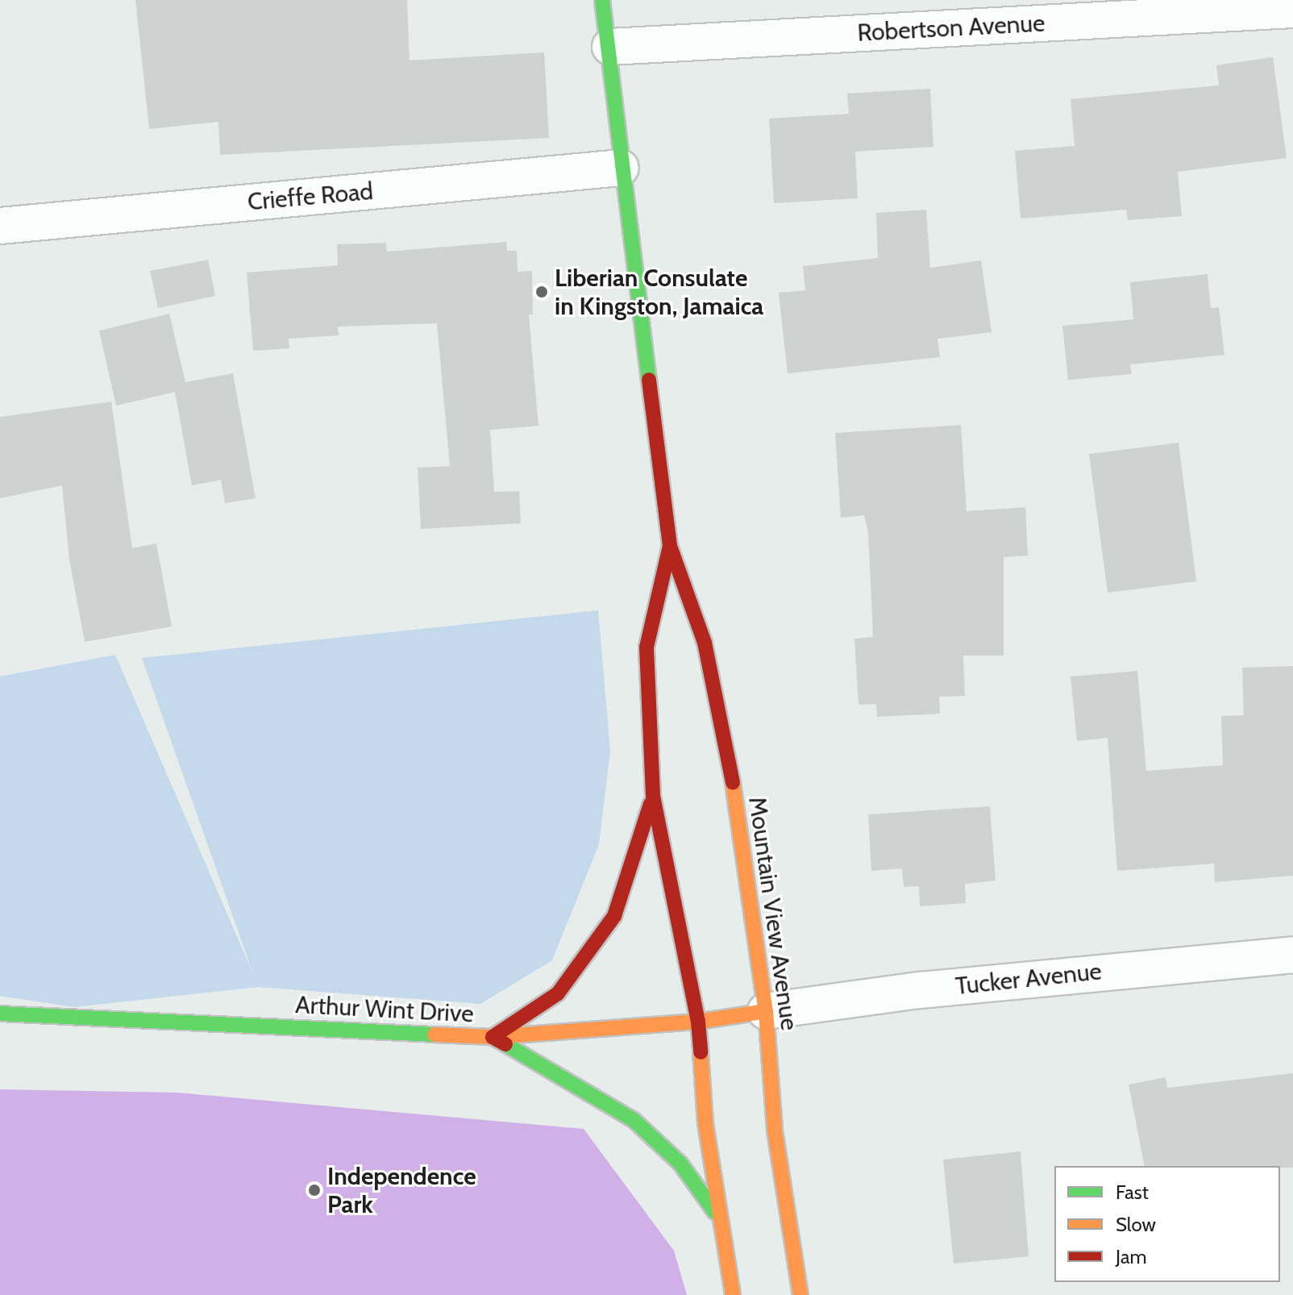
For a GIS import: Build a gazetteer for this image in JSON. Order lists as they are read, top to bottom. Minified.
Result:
{"streets":{"main road":["Mountain View Avenue","Arthur Wint Drive"],"street":["Robertson Avenue","Crieffe Road","Tucker Avenue"]},"crossings":[["Robertson Avenue","Mountain View Avenue"],["Crieffe Road","Mountain View Avenue"],["Mountain View Avenue","Tucker Avenue"],["Mountain View Avenue","Arthur Wint Drive"],["Tucker Avenue","Arthur Wint Drive"]],"places":["Liberian Consulate in Kingston, Jamaica","Independence Park"],"legend":["Fast","Slow","Jam"]}
